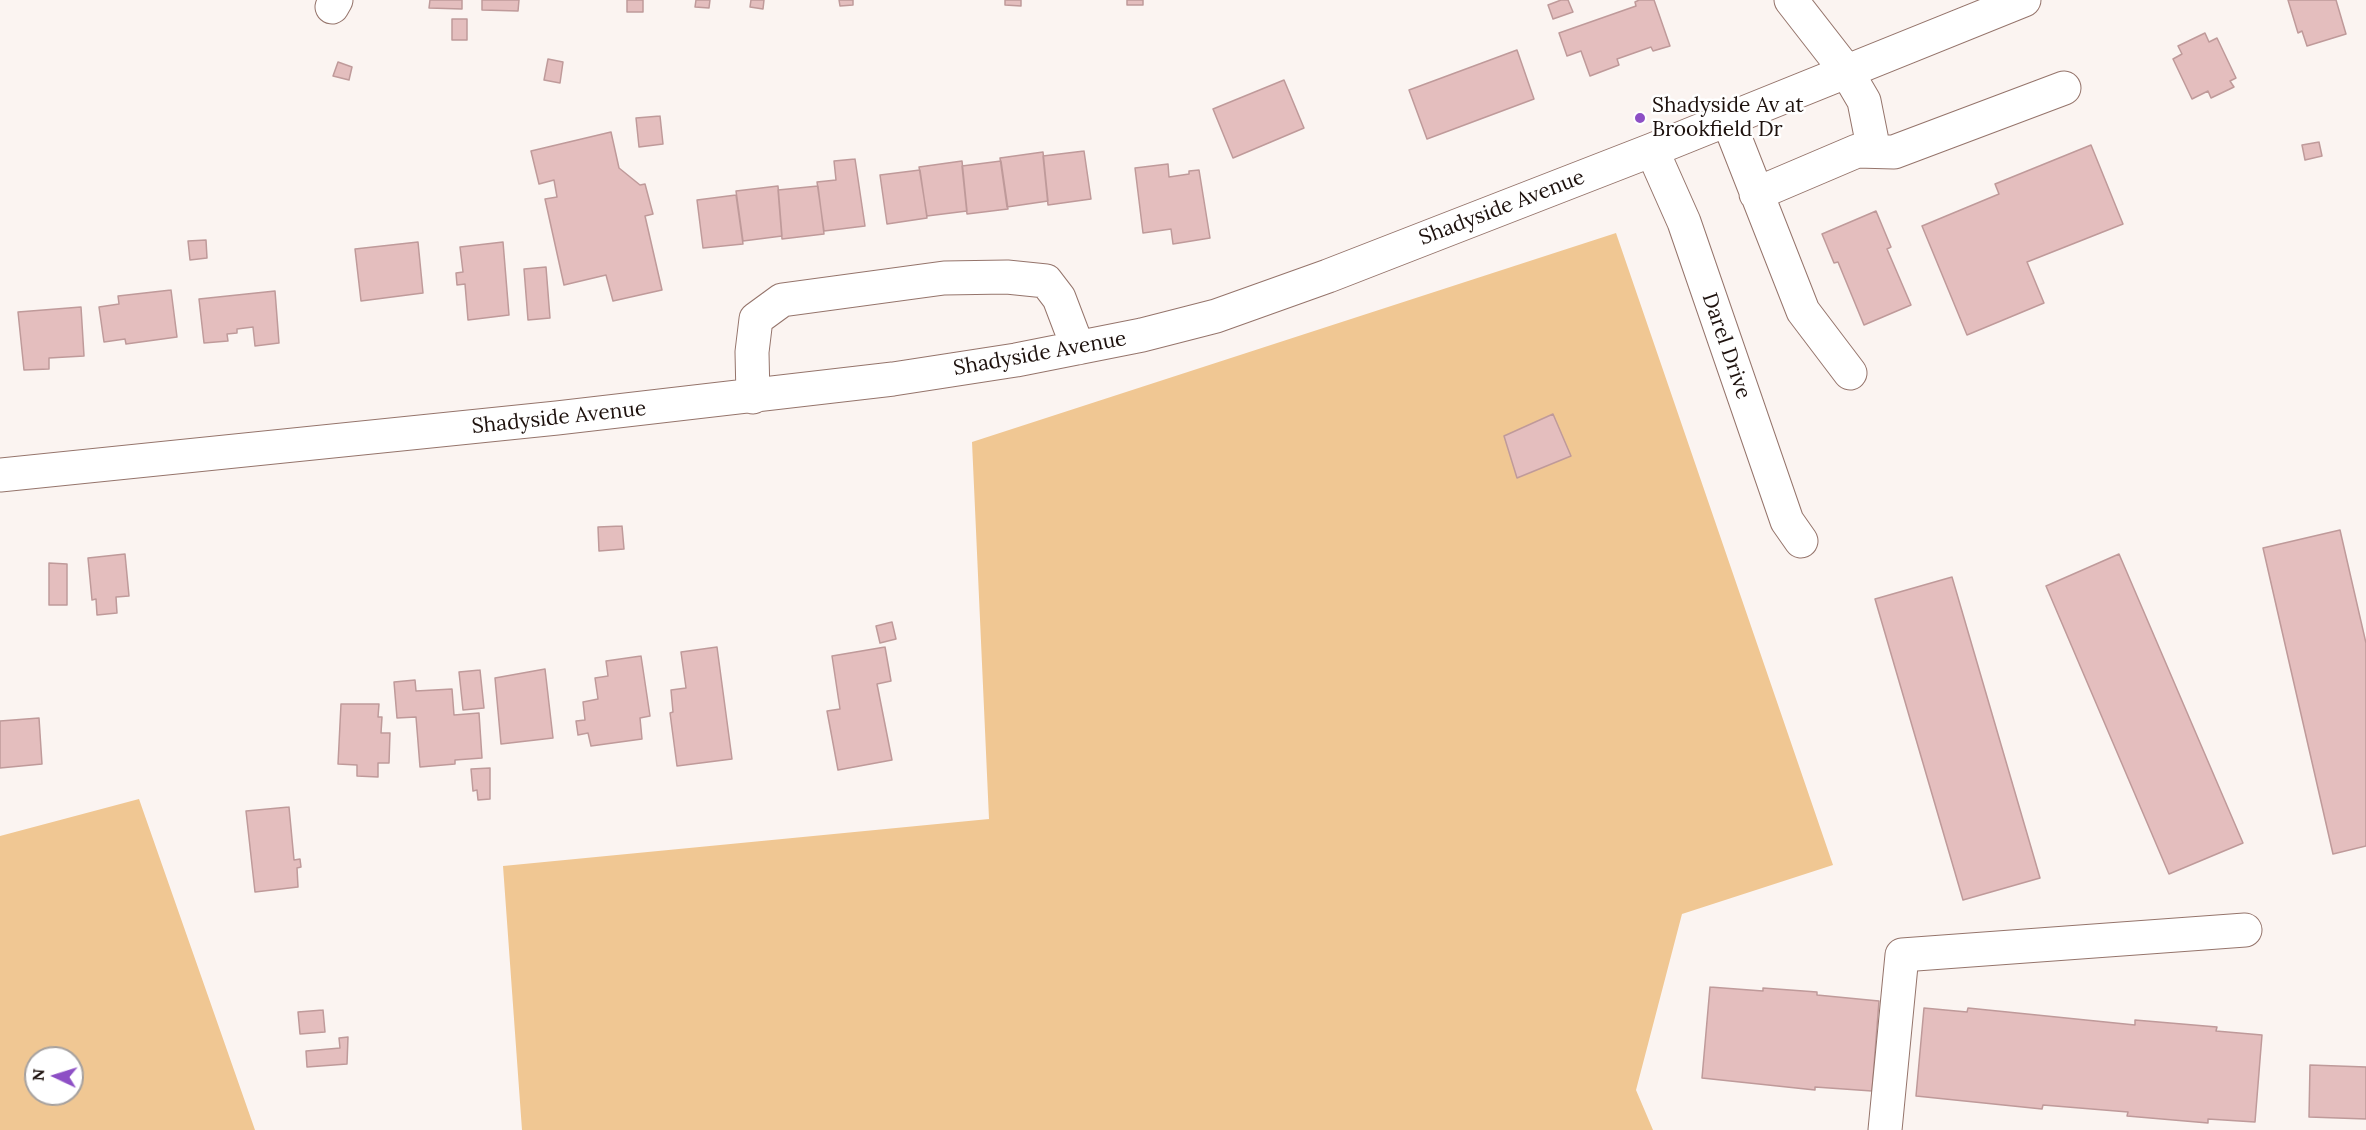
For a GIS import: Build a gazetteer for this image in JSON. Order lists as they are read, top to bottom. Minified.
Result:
{"streets":{"street":["Shadyside Avenue","Darel Drive"]},"crossings":[["Shadyside Avenue","Darel Drive"]],"places":["Shadyside Av at Brookfield Dr"],"north":"left"}
